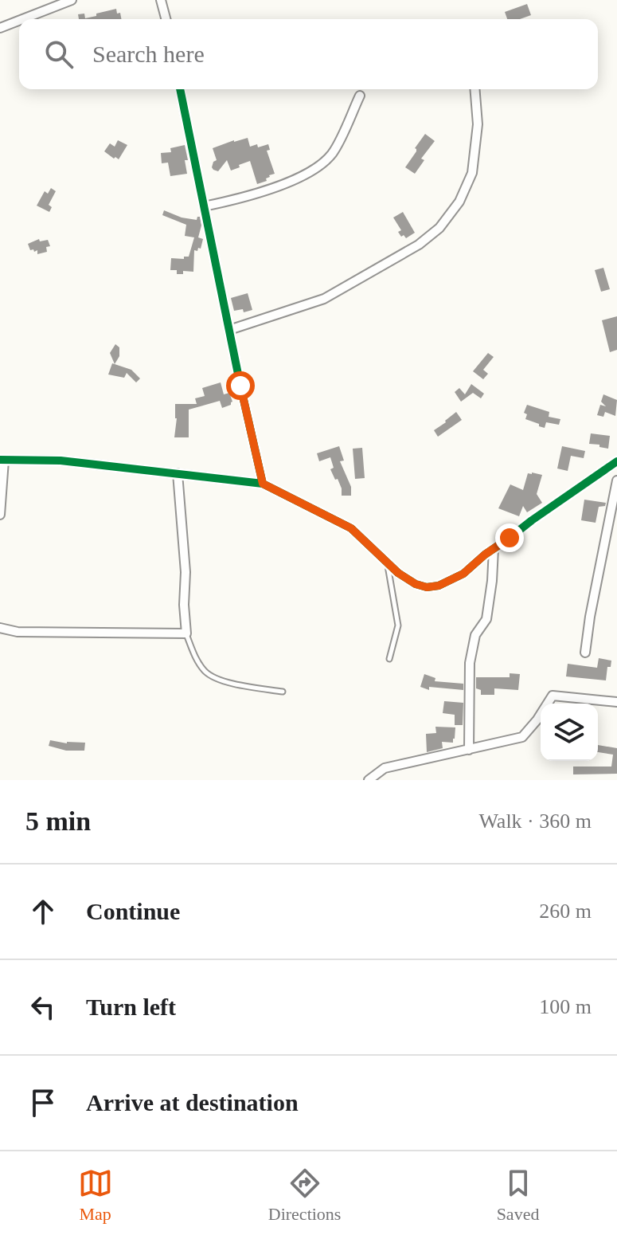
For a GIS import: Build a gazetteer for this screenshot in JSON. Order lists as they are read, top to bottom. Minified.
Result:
{"page":{"search":"Search here","heading":["5 min","Walk · 360 m"],"list":[["Continue","260 m"],["Turn left","100 m"],"Arrive at destination"],"nav":["Map","Directions","Saved"]}}
